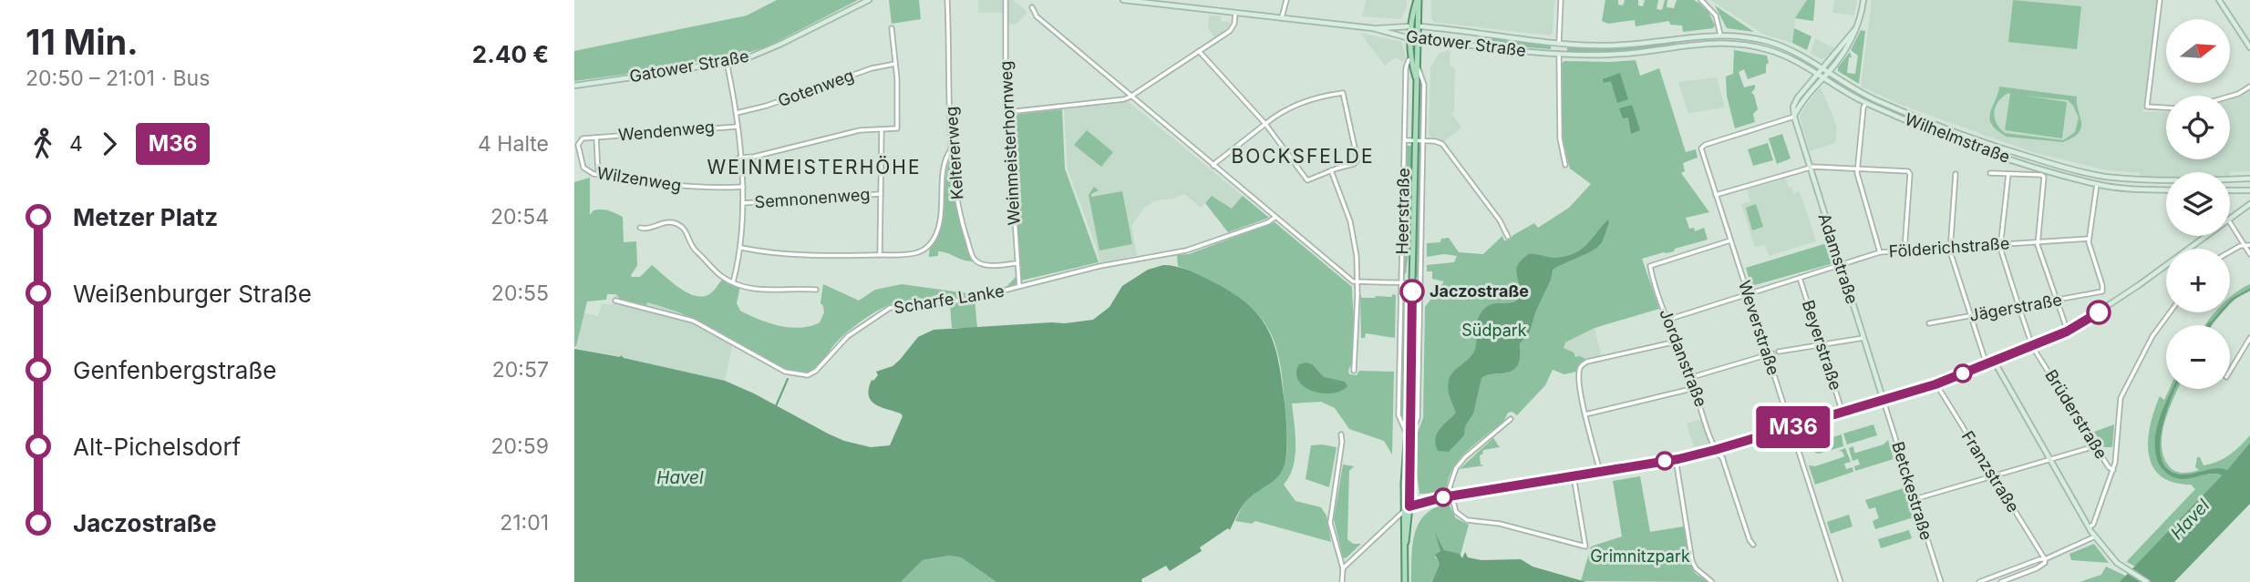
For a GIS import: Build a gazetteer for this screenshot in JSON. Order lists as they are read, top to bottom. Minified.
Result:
{"streets":{"main road":["Gatower Straße","Wilhelmstraße","Heerstraße","Adamstraße"],"street":["Gotenweg","Wendenweg","Weinmeisterhornweg","Keltererweg","Wilzenweg","Semnonenweg","Földerichstraße","Scharfe Lanke","Jägerstraße","Weverstraße","Beyerstraße","Jordanstraße","Brüderstraße","Franzstraße","Betckestraße"]},"crossings":[["Gatower Straße","Wilhelmstraße"],["Gatower Straße","Heerstraße"],["Wendenweg","Wilzenweg"],["Wilhelmstraße","Földerichstraße"],["Wilhelmstraße","Brüderstraße"],["Weinmeisterhornweg","Keltererweg"],["Weinmeisterhornweg","Scharfe Lanke"],["Földerichstraße","Adamstraße"],["Földerichstraße","Jägerstraße"],["Földerichstraße","Weverstraße"],["Földerichstraße","Beyerstraße"],["Földerichstraße","Jordanstraße"],["Földerichstraße","Brüderstraße"],["Adamstraße","Weverstraße"],["Adamstraße","Betckestraße"],["Jägerstraße","Brüderstraße"],["Weverstraße","Jordanstraße"]],"districts":["BOCKSFELDE","WEINMEISTERHÖHE"],"water":["Havel"],"parks":["Südpark","Grimnitzpark"],"places":["Jaczostraße"],"lines":["bus line M36"],"north":"right","page":{"heading":["11 Min.","20:50 – 21:01 · Bus","2.40 €"],"on_map":"M36","map_buttons":["+","−"],"legs":["4","M36","4 Halte"],"list":[{"name":"Metzer Platz","value":"20:54"},{"name":"Weißenburger Straße","value":"20:55"},{"name":"Genfenbergstraße","value":"20:57"},{"name":"Alt-Pichelsdorf","value":"20:59"},{"name":"Jaczostraße","value":"21:01"}]}}
